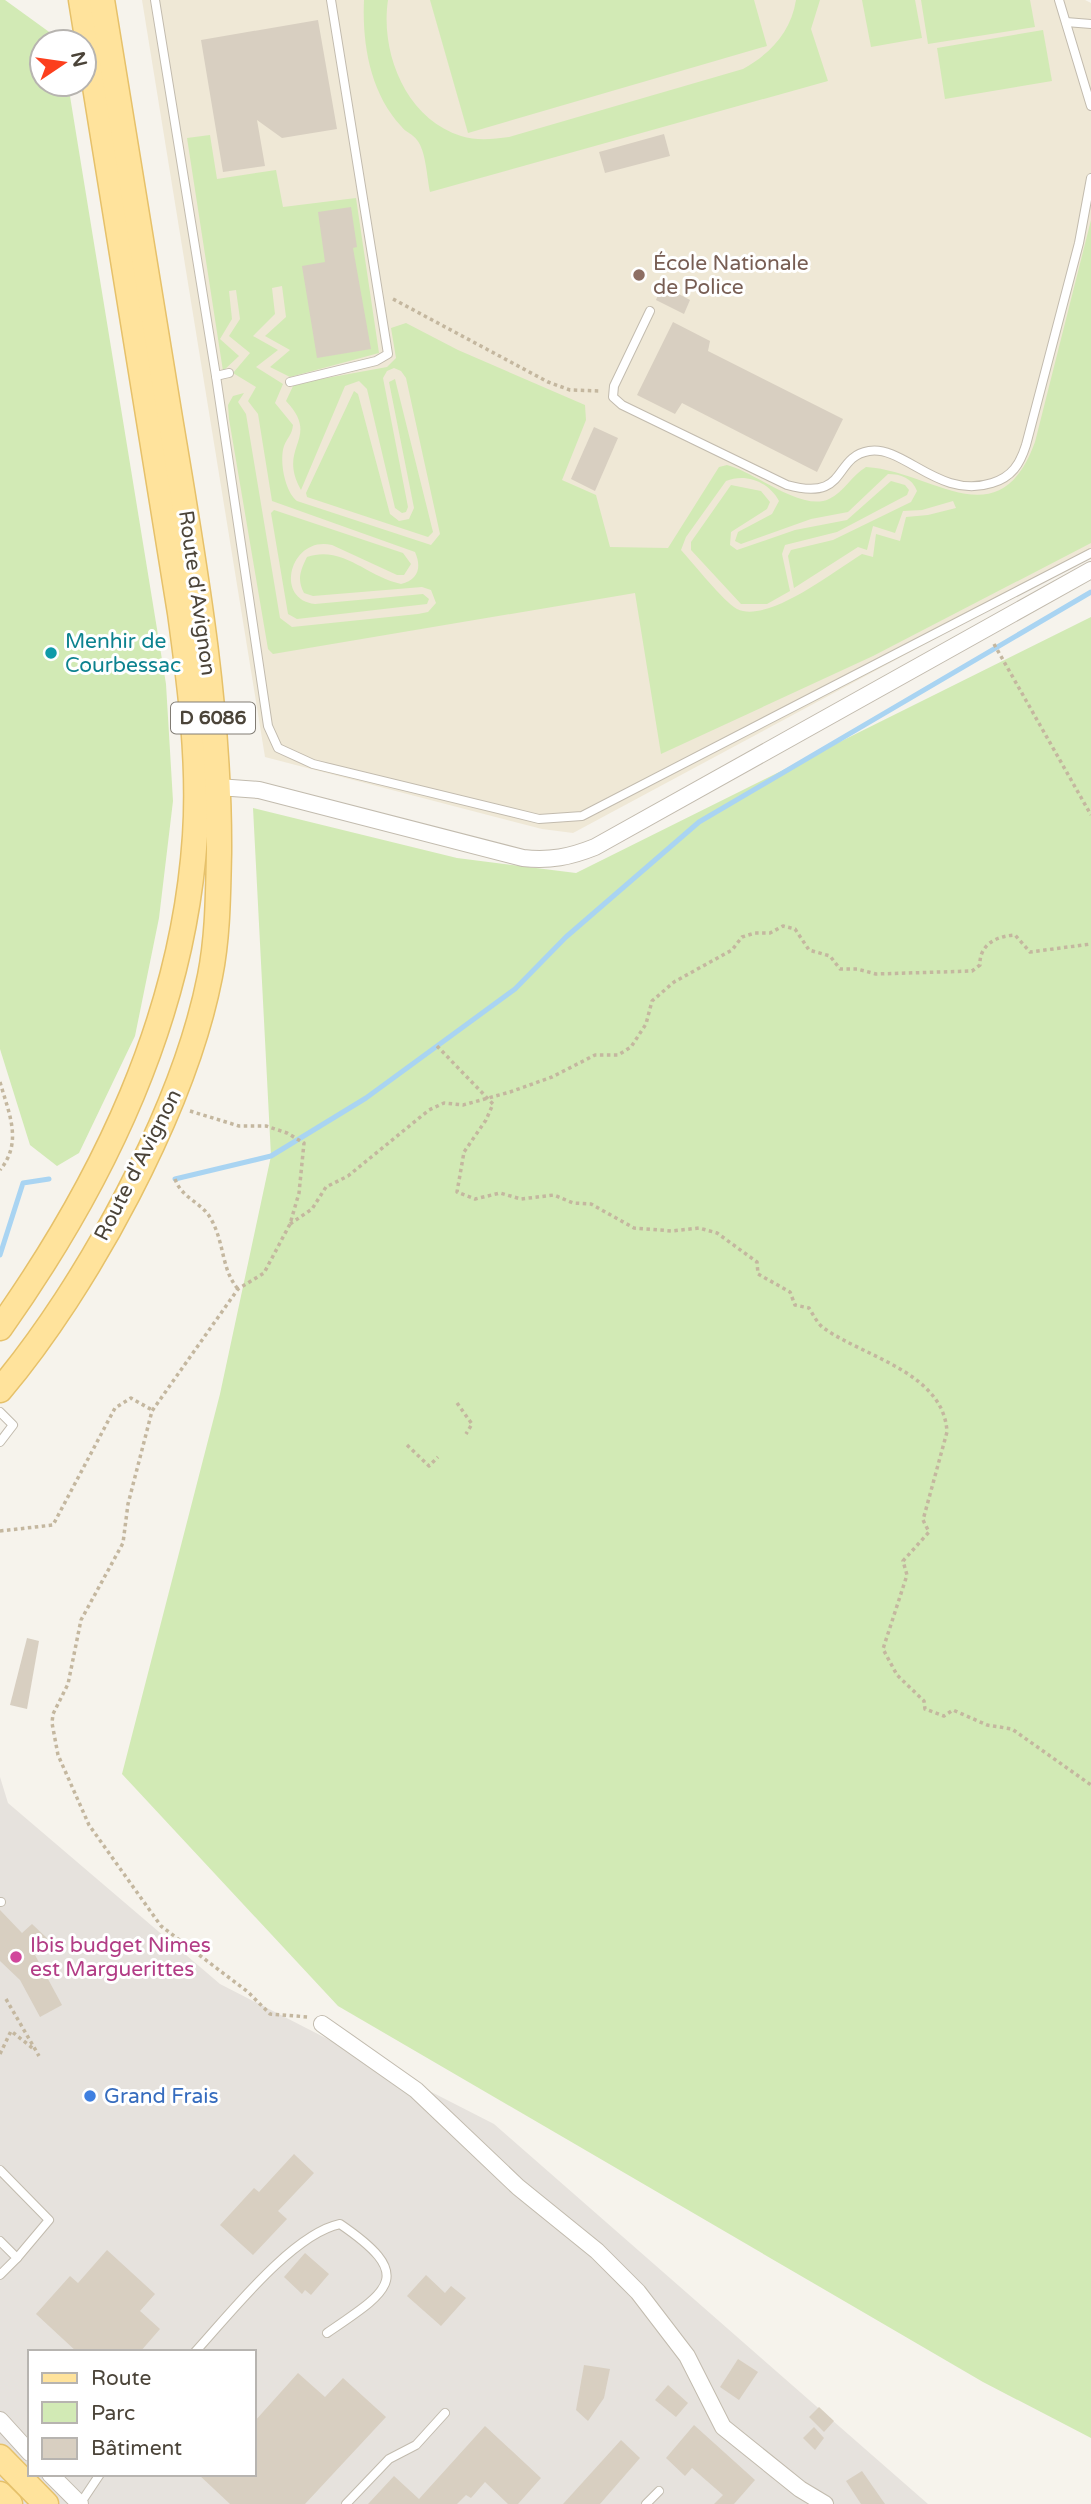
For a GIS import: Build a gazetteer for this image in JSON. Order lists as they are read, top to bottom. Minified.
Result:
{"streets":{"main road":["Route d'Avignon","D 6086"]},"places":["École Nationale de Police","Menhir de Courbessac","Ibis budget Nimes est Marguerittes","Grand Frais"],"legend":["Route","Parc","Bâtiment"],"north":"right"}
